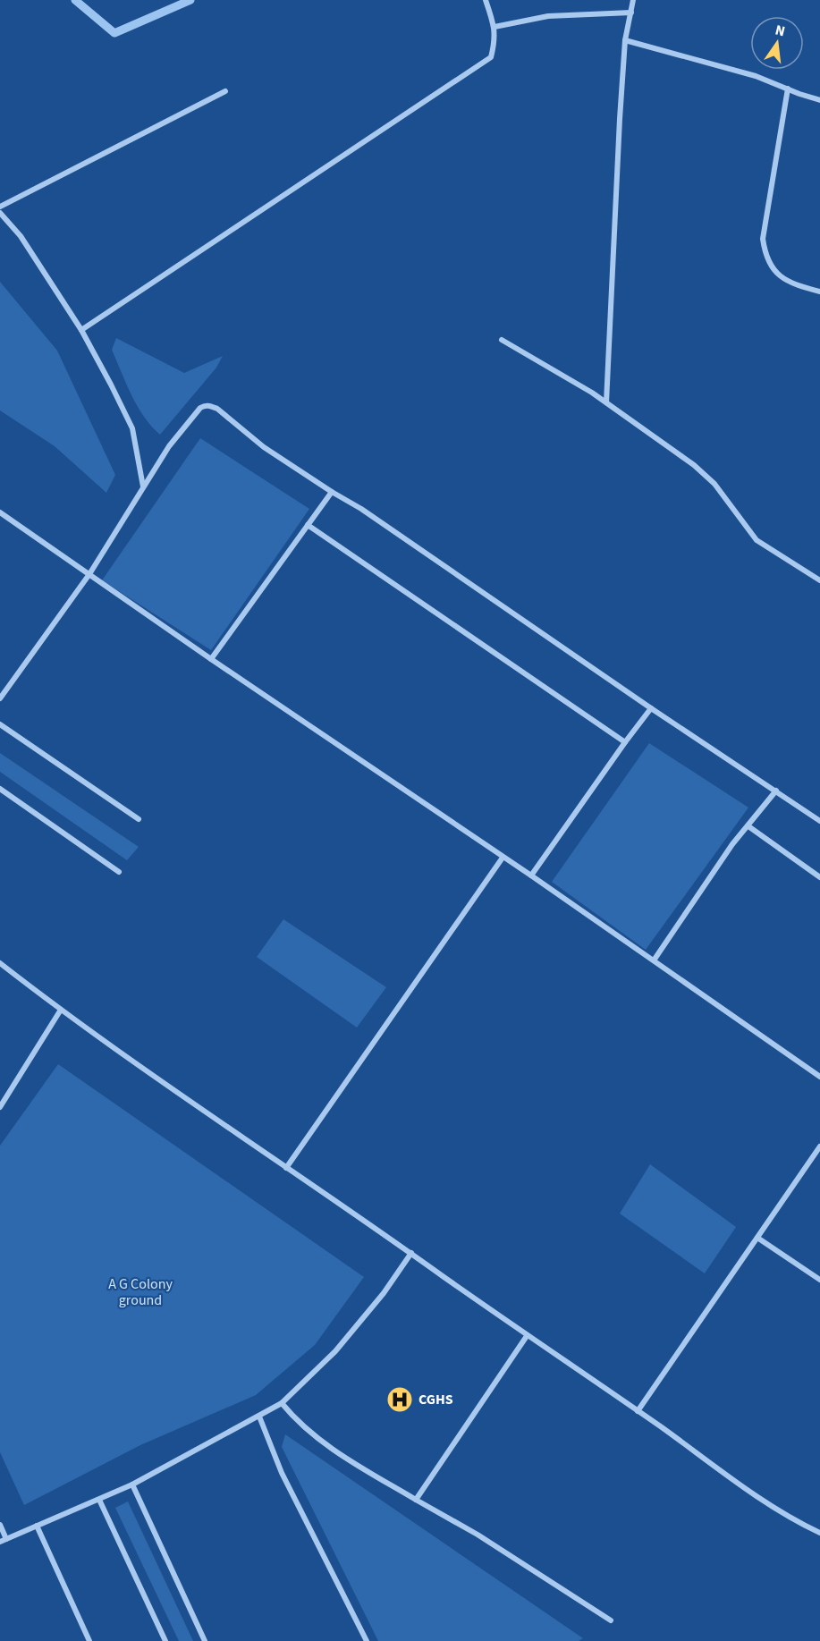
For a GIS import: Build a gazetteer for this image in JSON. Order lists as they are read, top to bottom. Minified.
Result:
{"parks":["A G Colony ground"],"places":{"hospital":["CGHS"]},"north":"top"}
